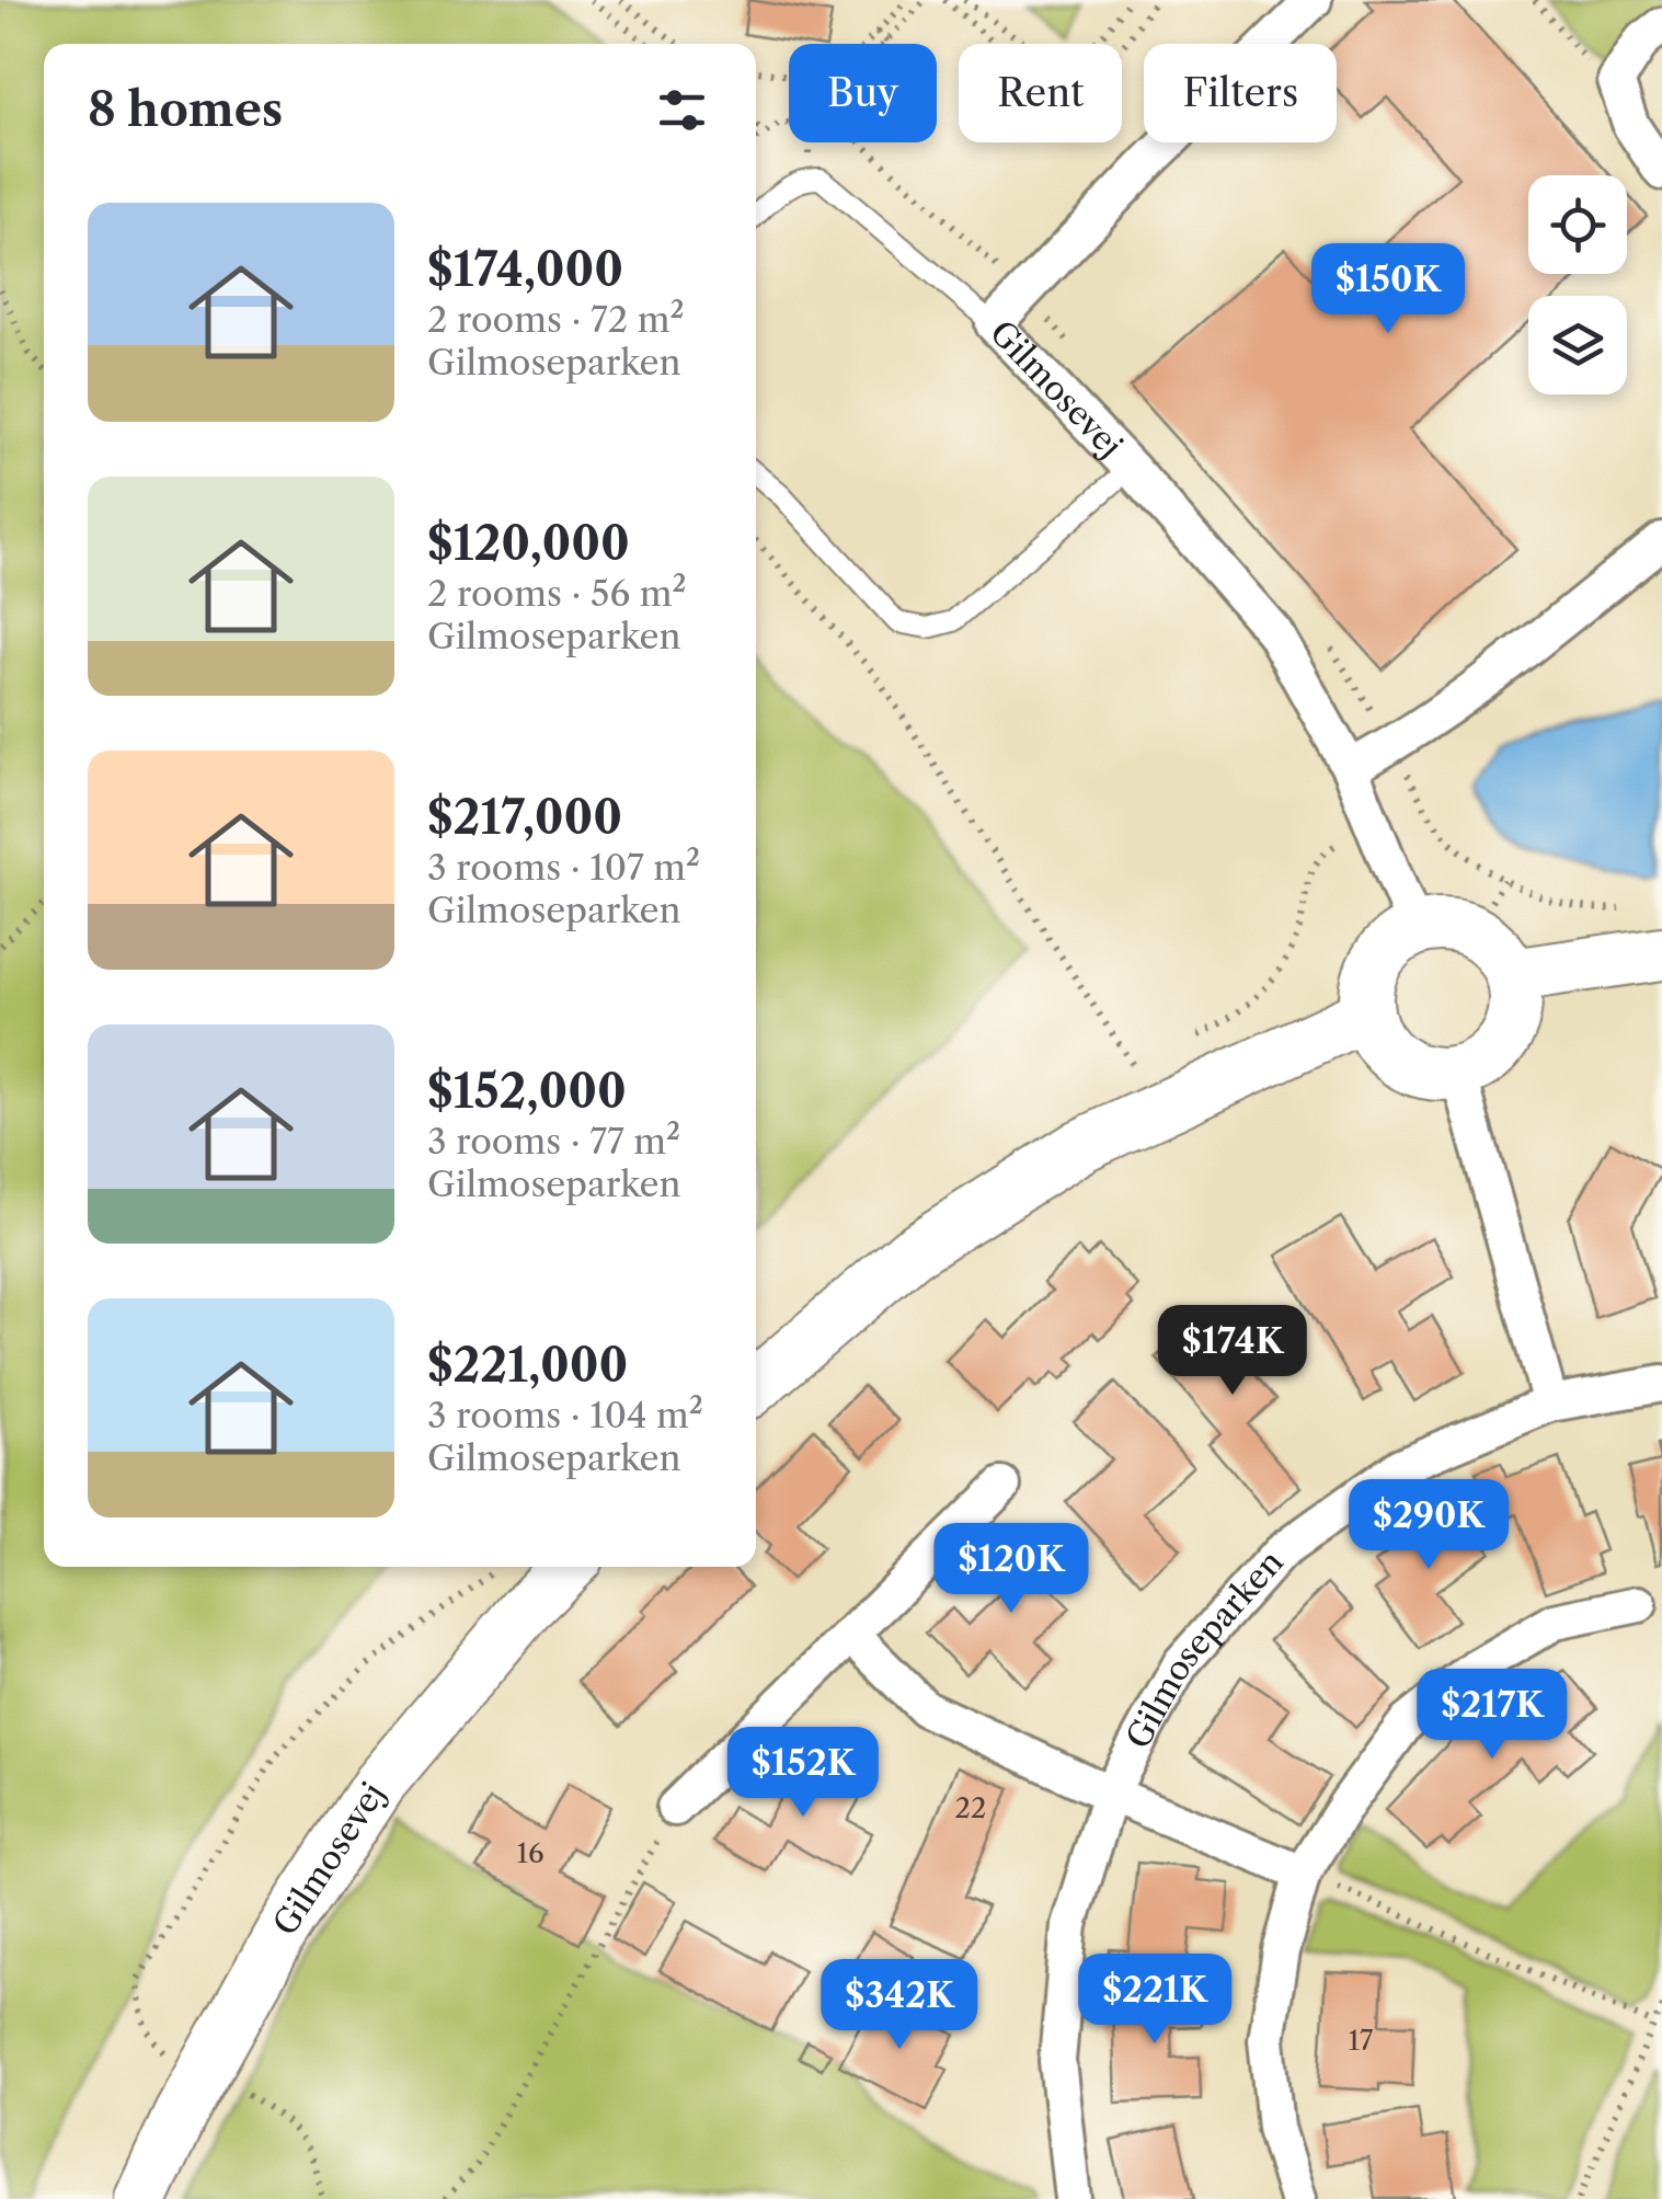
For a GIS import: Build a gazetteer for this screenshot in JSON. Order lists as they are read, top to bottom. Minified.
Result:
{"streets":{"street":["Gilmosevej","Gilmoseparken"]},"house_numbers":["22","16","17"],"page":{"chip":["Buy","Rent","Filters"],"heading":"8 homes","list":[{"name":"$174,000","note":"2 rooms · 72 m² · Gilmoseparken"},{"name":"$120,000","note":"2 rooms · 56 m² · Gilmoseparken"},{"name":"$217,000","note":"3 rooms · 107 m² · Gilmoseparken"},{"name":"$152,000","note":"3 rooms · 77 m² · Gilmoseparken"},{"name":"$221,000","note":"3 rooms · 104 m² · Gilmoseparken"}],"price":["$150K","$174K","$290K","$120K","$217K","$152K","$221K","$342K"]}}
